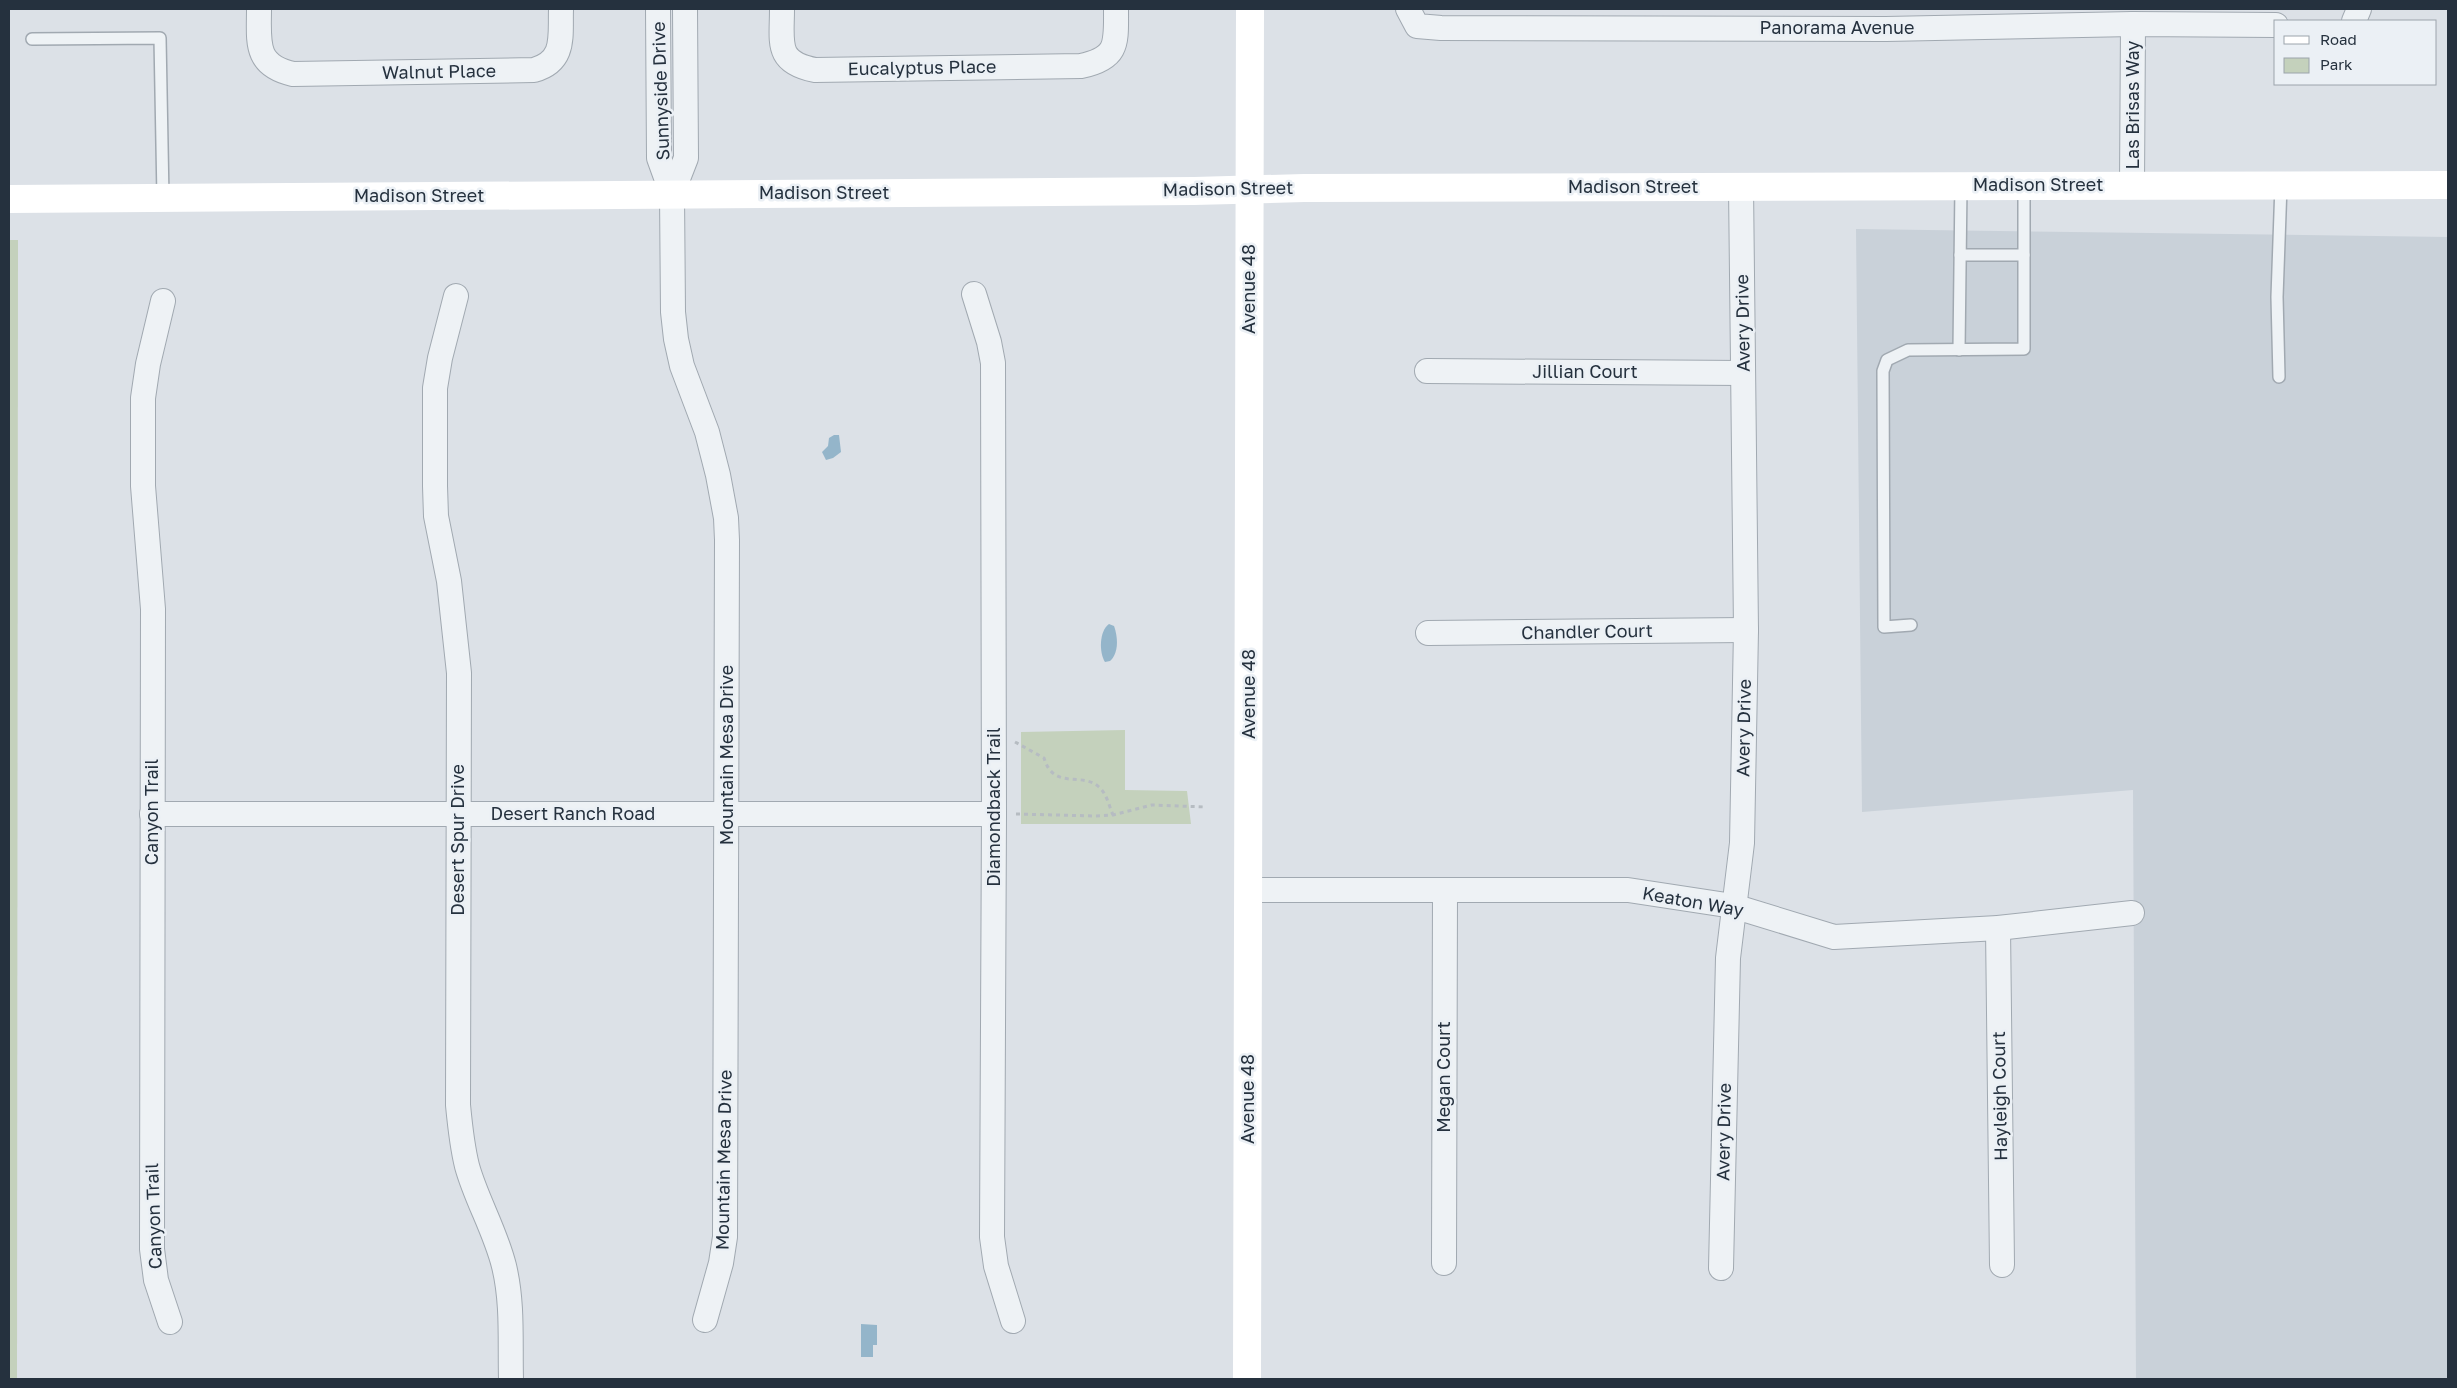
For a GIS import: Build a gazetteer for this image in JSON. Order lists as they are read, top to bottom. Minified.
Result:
{"streets":{"main road":["Madison Street","Avenue 48"],"street":["Panorama Avenue","Eucalyptus Place","Walnut Place","Sunnyside Drive","Las Brisas Way","Avery Drive","Jillian Court","Chandler Court","Mountain Mesa Drive","Diamondback Trail","Canyon Trail","Desert Ranch Road","Desert Spur Drive","Keaton Way","Megan Court","Hayleigh Court"]},"crossings":[["Panorama Avenue","Las Brisas Way"],["Sunnyside Drive","Madison Street"],["Sunnyside Drive","Mountain Mesa Drive"],["Las Brisas Way","Madison Street"],["Madison Street","Avenue 48"],["Madison Street","Avery Drive"],["Madison Street","Mountain Mesa Drive"],["Avenue 48","Keaton Way"],["Avery Drive","Jillian Court"],["Avery Drive","Chandler Court"],["Avery Drive","Keaton Way"],["Mountain Mesa Drive","Desert Ranch Road"],["Diamondback Trail","Desert Ranch Road"],["Canyon Trail","Desert Ranch Road"],["Desert Ranch Road","Desert Spur Drive"],["Keaton Way","Megan Court"],["Keaton Way","Hayleigh Court"]],"legend":["Road","Park"]}
